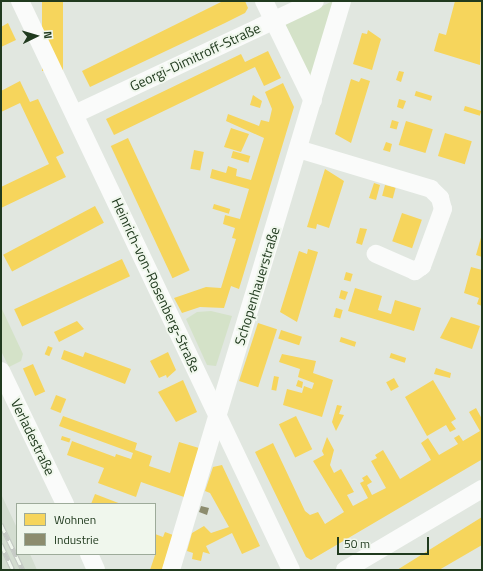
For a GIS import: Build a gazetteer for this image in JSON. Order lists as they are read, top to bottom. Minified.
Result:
{"streets":{"street":["Georgi-Dimitroff-Straße","Heinrich-von-Rosenberg-Straße","Schopenhauerstraße","Verladestraße"]},"crossings":[["Georgi-Dimitroff-Straße","Heinrich-von-Rosenberg-Straße"],["Heinrich-von-Rosenberg-Straße","Schopenhauerstraße"]],"legend":["Wohnen","Industrie"],"scale_bar":"50 m","north":"right"}
